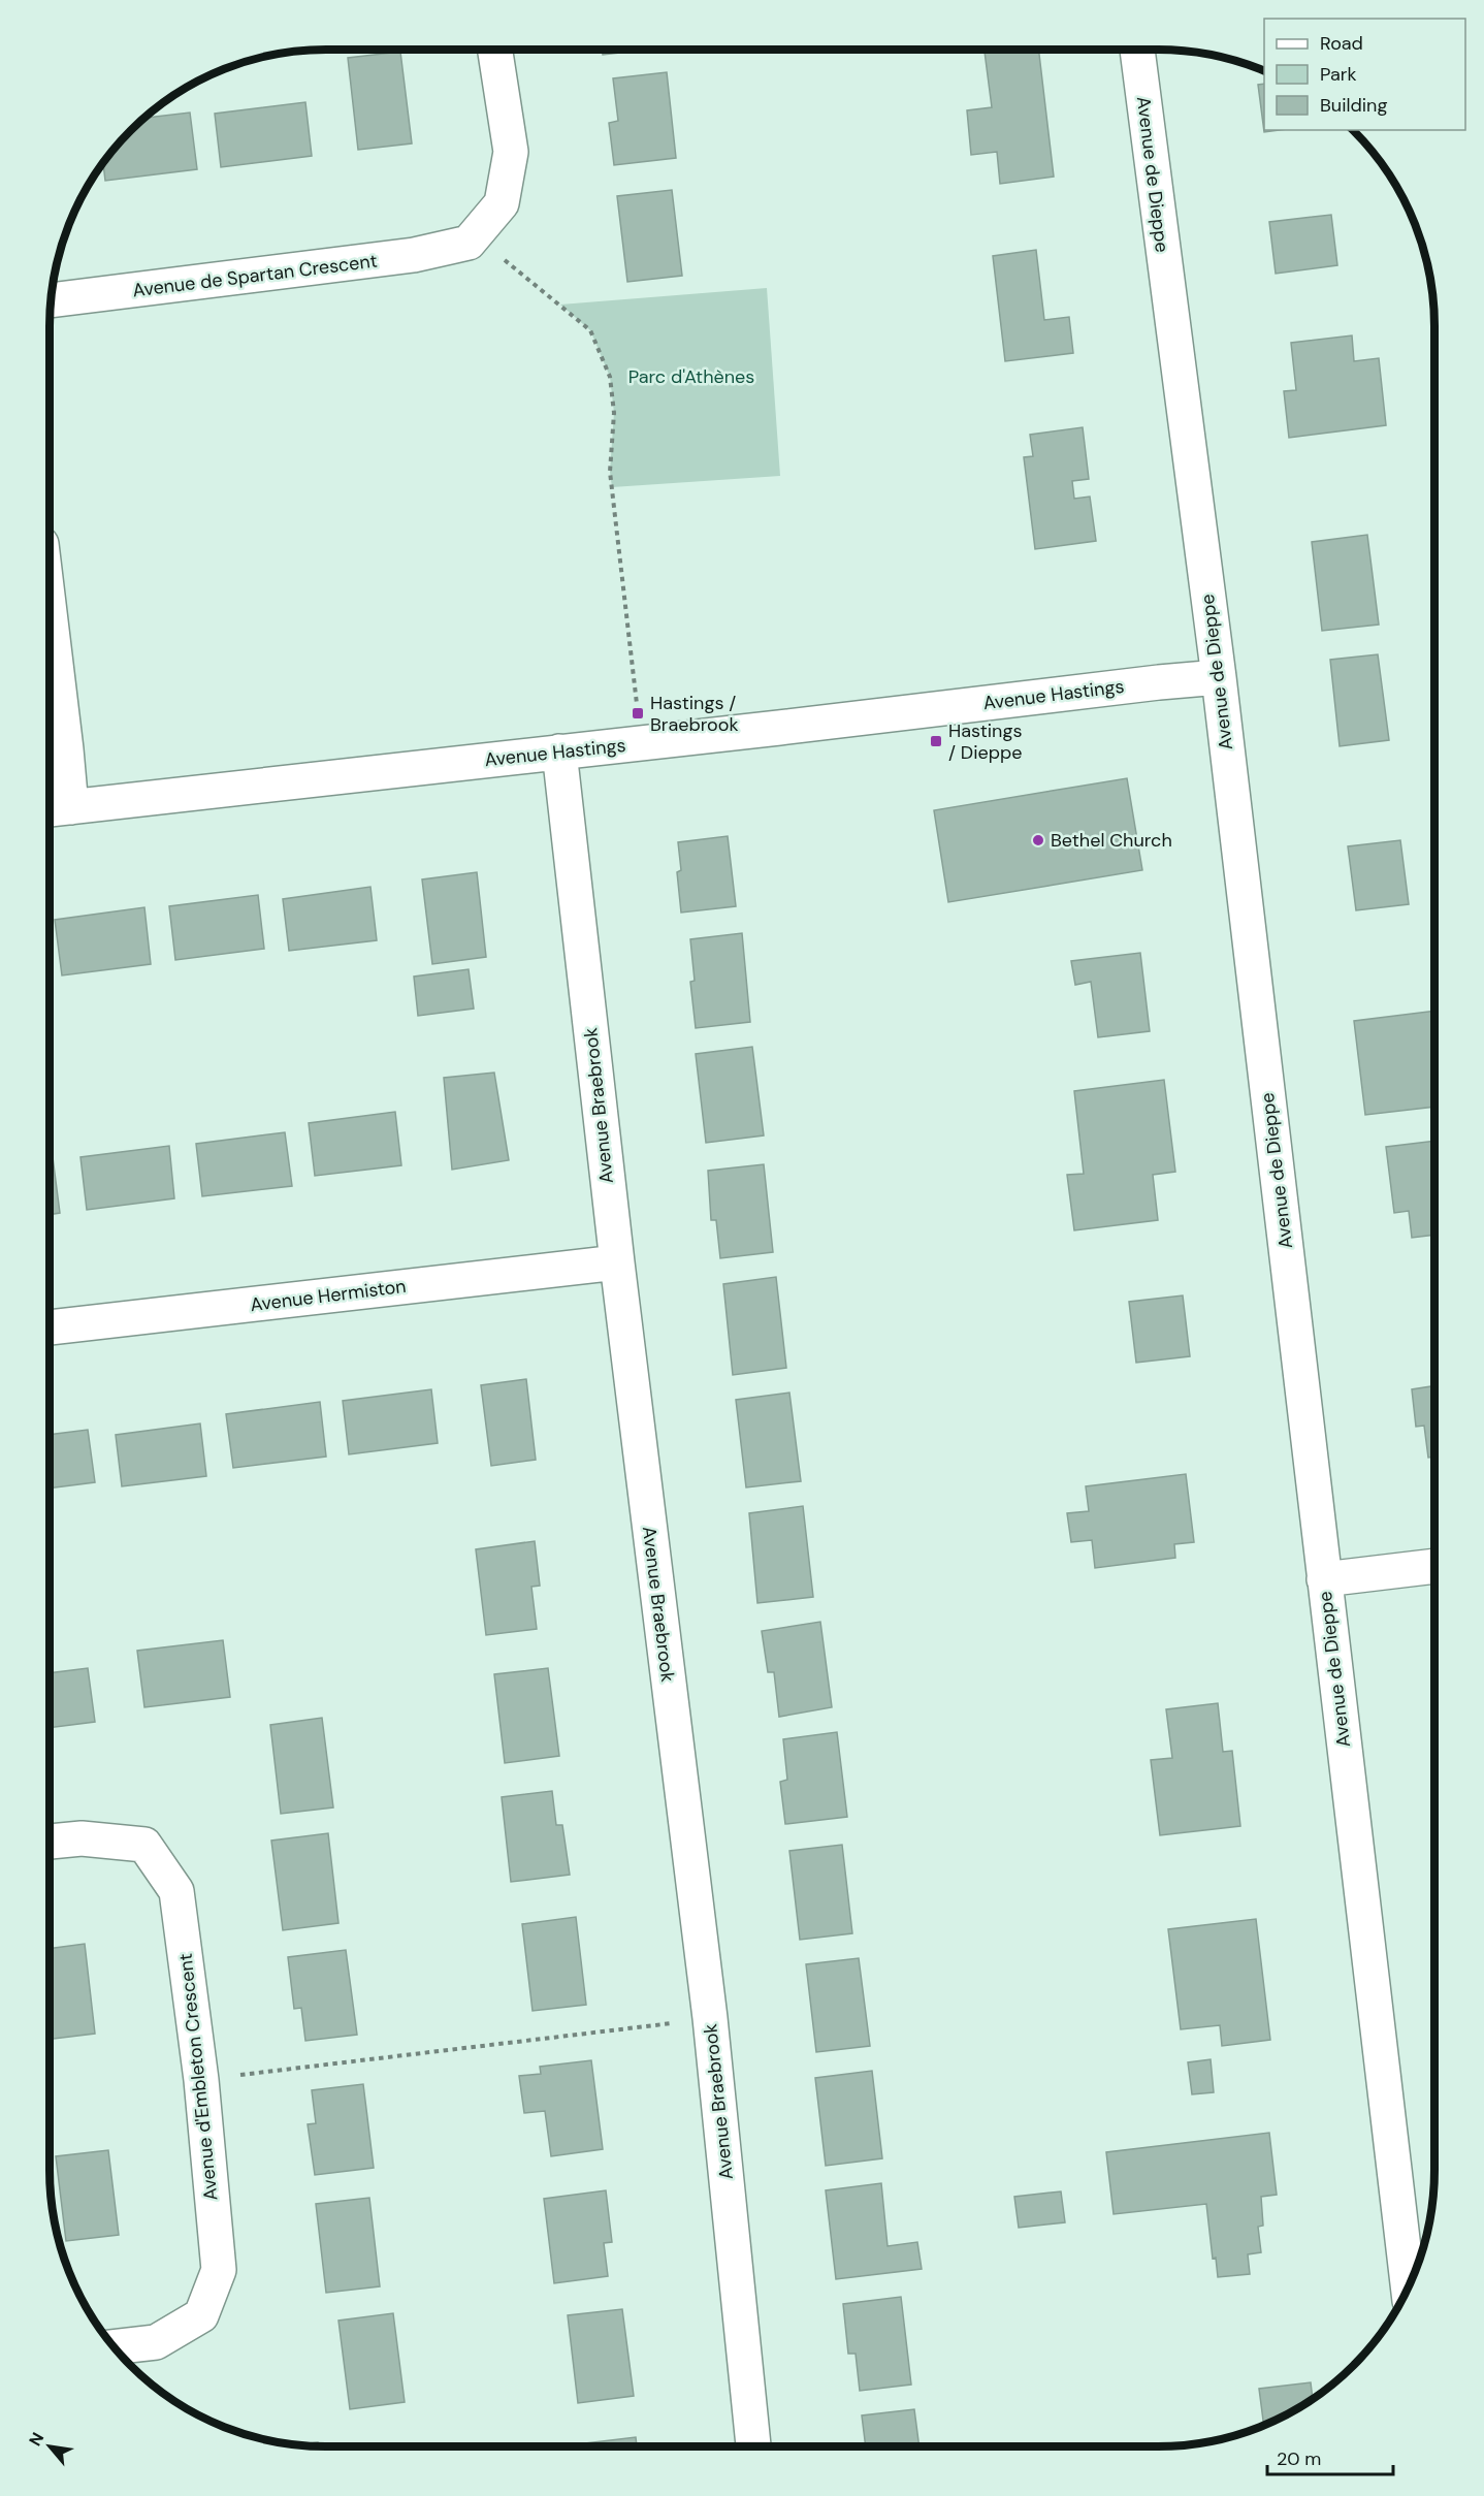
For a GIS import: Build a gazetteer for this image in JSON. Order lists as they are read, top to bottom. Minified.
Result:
{"streets":{"street":["Avenue de Dieppe","Avenue de Spartan Crescent","Avenue Hastings","Avenue Braebrook","Avenue Hermiston","Avenue d'Embleton Crescent"]},"crossings":[["Avenue de Dieppe","Avenue Hastings"],["Avenue Hastings","Avenue Braebrook"],["Avenue Braebrook","Avenue Hermiston"]],"parks":["Parc d'Athènes"],"places":{"transit":["Hastings / Braebrook","Hastings / Dieppe"],"other":["Bethel Church"]},"legend":["Road","Park","Building"],"scale_bar":"20 m","north":"top left"}
